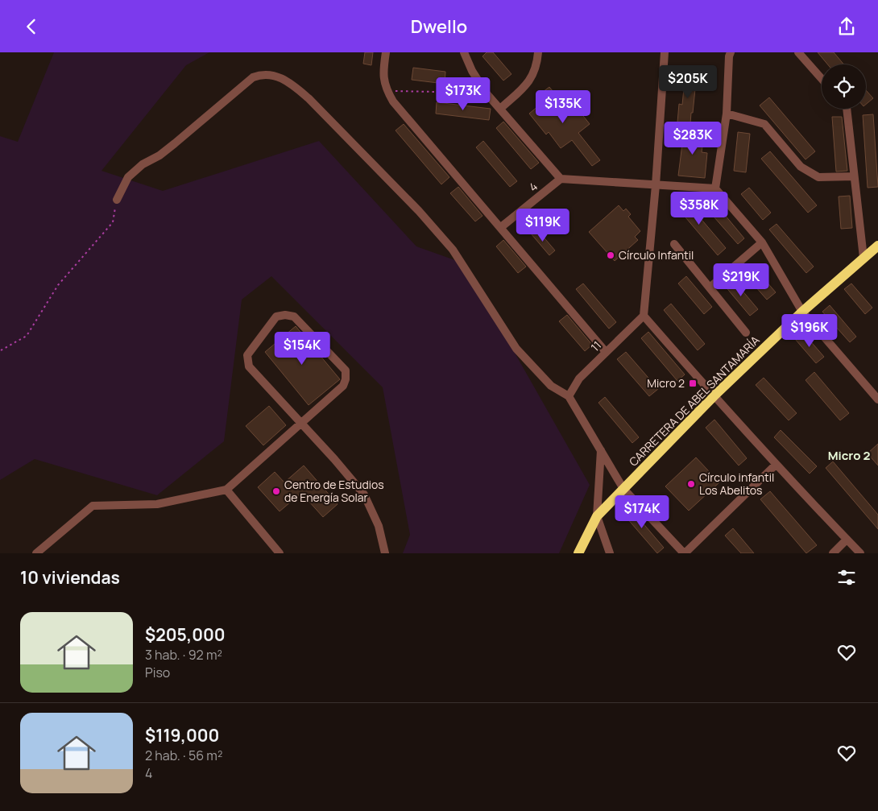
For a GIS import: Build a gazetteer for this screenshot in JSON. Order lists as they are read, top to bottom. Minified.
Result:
{"streets":{"main road":["CARRETERA DE ABEL SANTAMARÍA"],"street":["4","11"]},"districts":["Micro 2"],"places":{"other":["Círculo Infantil","Círculo infantil Los Abelitos","Centro de Estudios de Energía Solar"],"transit":["Micro 2"]},"page":{"header":"Dwello","price":["$205K","$173K","$135K","$283K","$358K","$119K","$219K","$196K","$154K","$174K"],"heading":"10 viviendas","list":[{"name":"$205,000","note":"3 hab. · 92 m² · Piso"},{"name":"$119,000","note":"2 hab. · 56 m² · 4"}]}}
